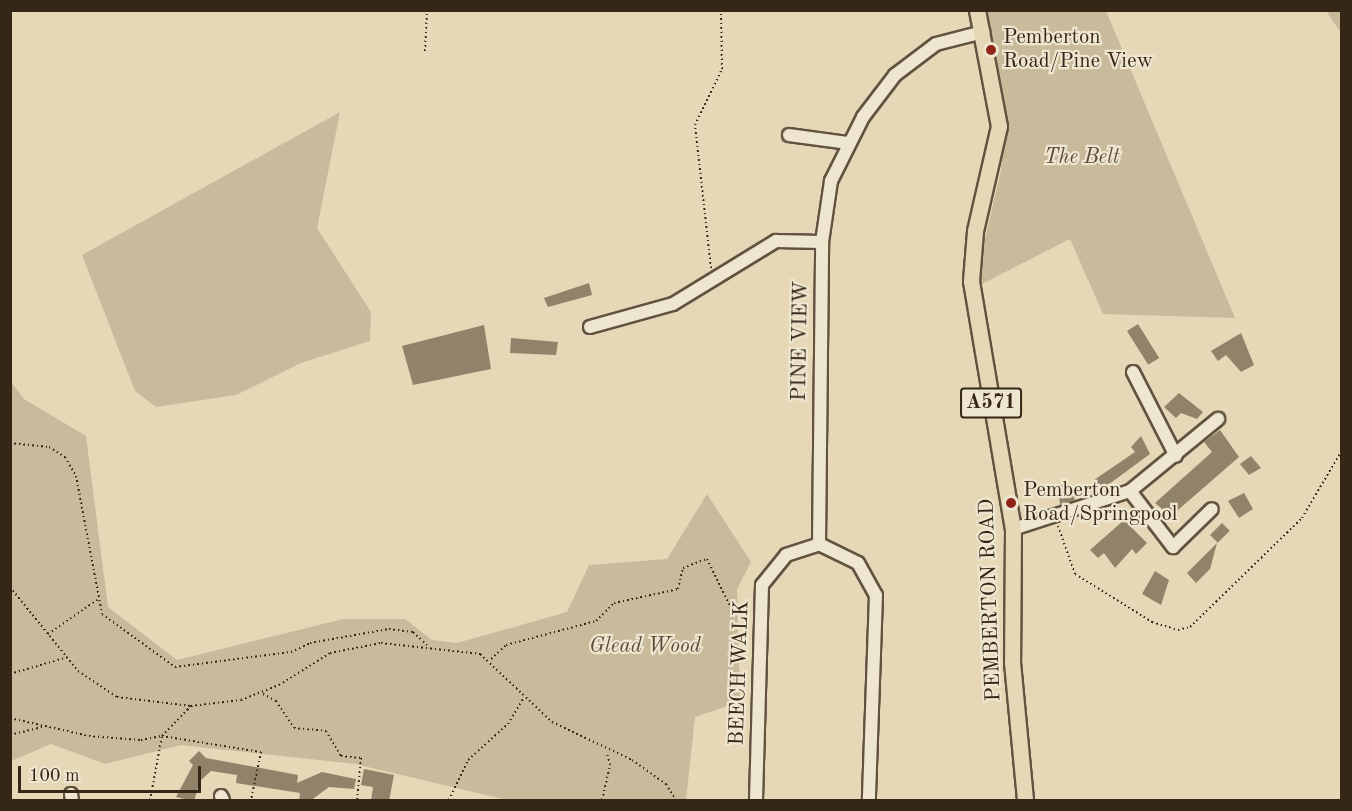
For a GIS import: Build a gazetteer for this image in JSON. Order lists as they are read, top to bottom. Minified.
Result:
{"streets":{"main road":["A571","PEMBERTON ROAD"],"street":["PINE VIEW","BEECH WALK"]},"crossings":[["PINE VIEW","PEMBERTON ROAD"],["PINE VIEW","BEECH WALK"]],"parks":["The Belt","Glead Wood"],"places":["Pemberton Road/Pine View","Pemberton Road/Springpool"],"scale_bar":"100 m"}
